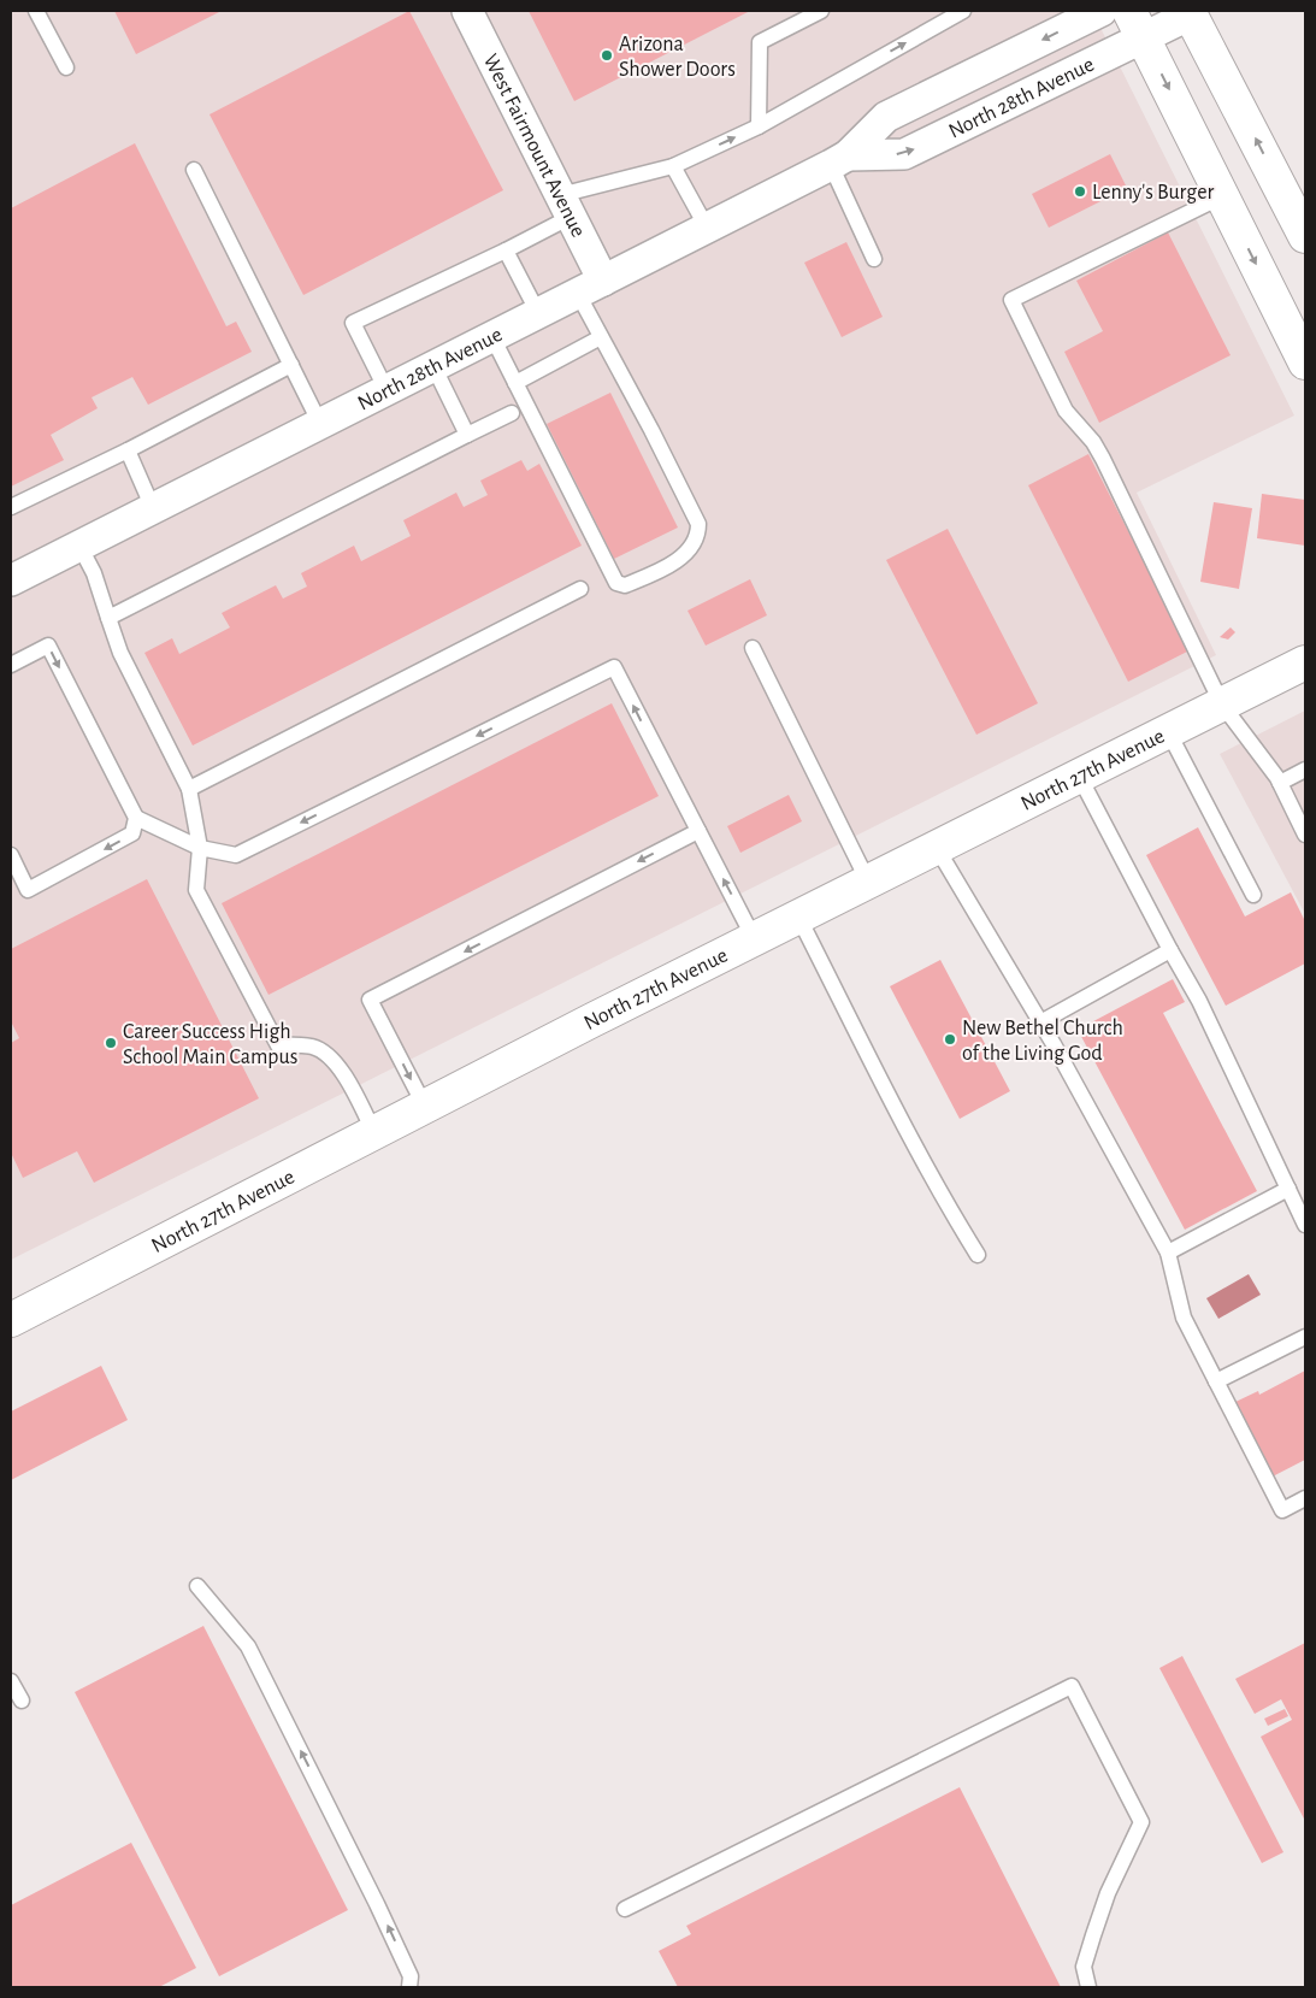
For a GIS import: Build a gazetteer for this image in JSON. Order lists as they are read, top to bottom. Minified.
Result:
{"streets":{"main road":["North 27th Avenue"],"street":["North 28th Avenue","West Fairmount Avenue"]},"crossings":[["North 28th Avenue","West Fairmount Avenue"]],"places":["Arizona Shower Doors","Lenny's Burger","New Bethel Church of the Living God","Career Success High School Main Campus"]}
